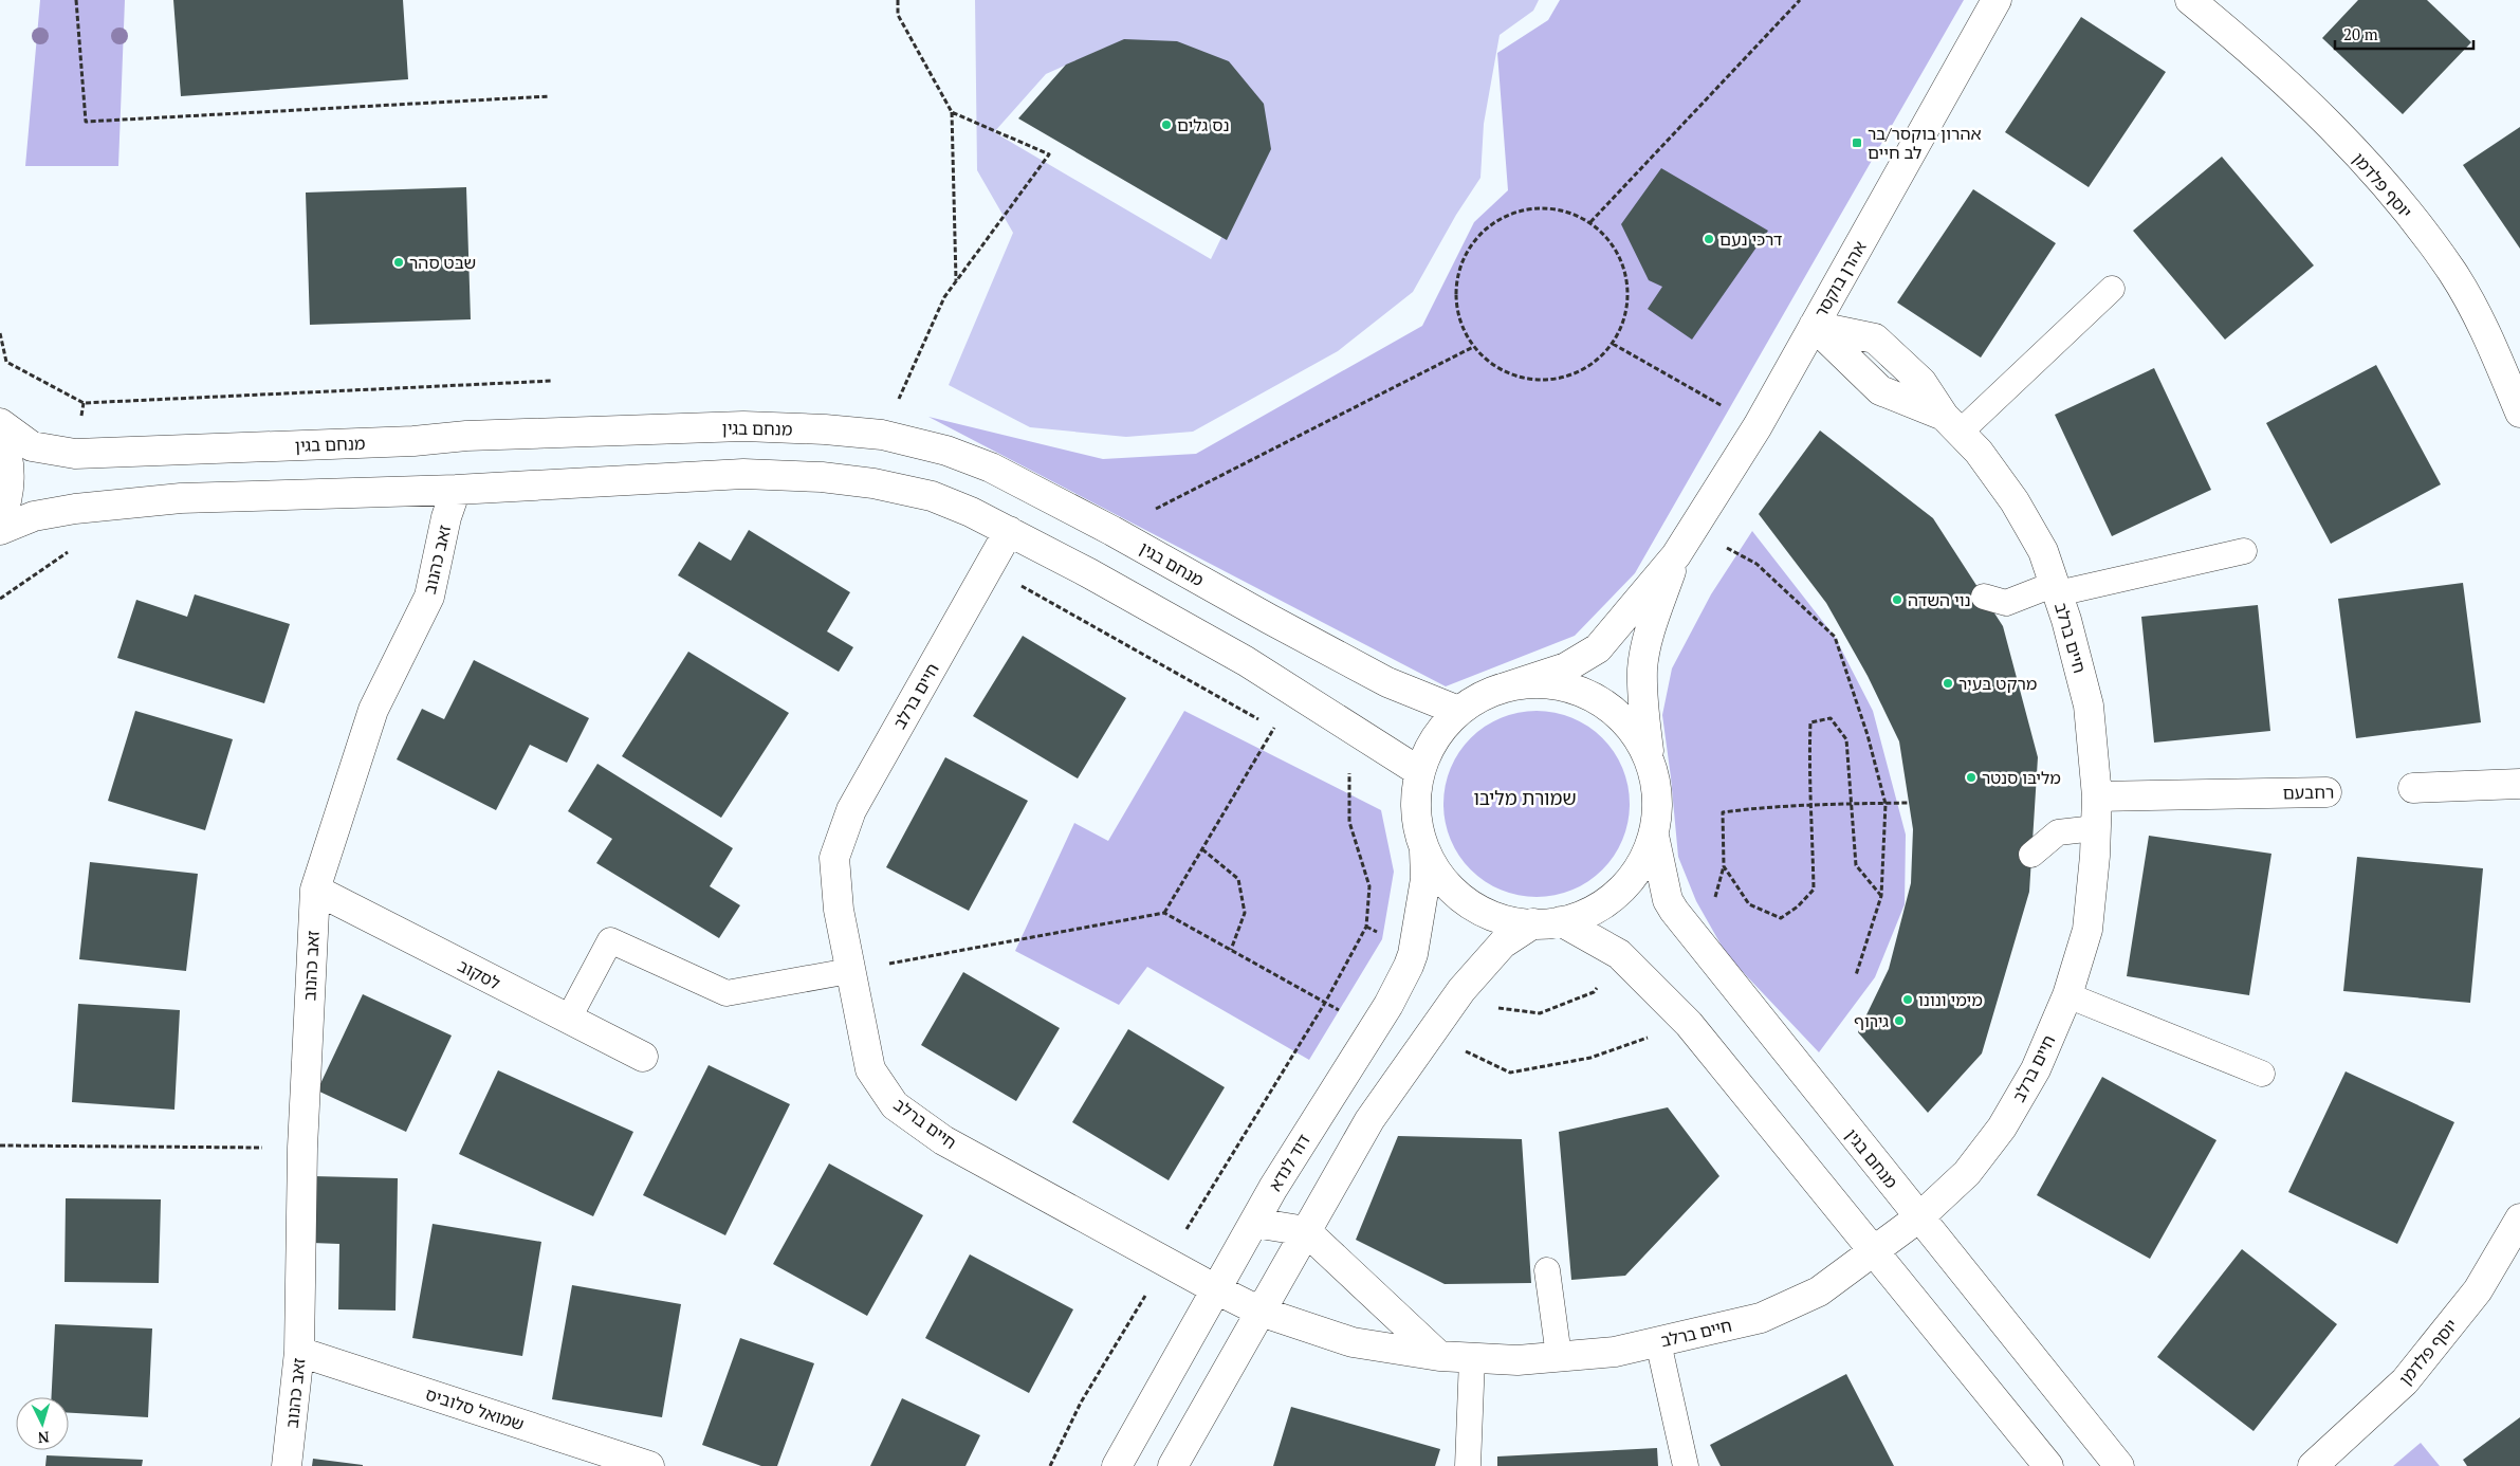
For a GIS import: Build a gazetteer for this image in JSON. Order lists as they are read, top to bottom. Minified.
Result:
{"streets":{"street":["יוסף פלדמן","אהרן בוקסר","מנחם בגין","זאב כהנוב","חיים ברלב","רחבעם","לסקוב","דוד לנדא","שמואל סלוביס"]},"crossings":[["אהרן בוקסר","חיים ברלב"],["מנחם בגין","חיים ברלב"],["זאב כהנוב","לסקוב"],["זאב כהנוב","שמואל סלוביס"],["חיים ברלב","רחבעם"],["חיים ברלב","דוד לנדא"]],"districts":["שמורת מליבו"],"places":{"other":["נס גלים","דרכי נעם","שבט סהר","נוי השדה","מרקט בעיר","מליבו סנטר","מימי ונונו","גירוף"],"transit":["אהרון בוקסר/בר לב חיים"]},"scale_bar":"20 m","north":"bottom"}
